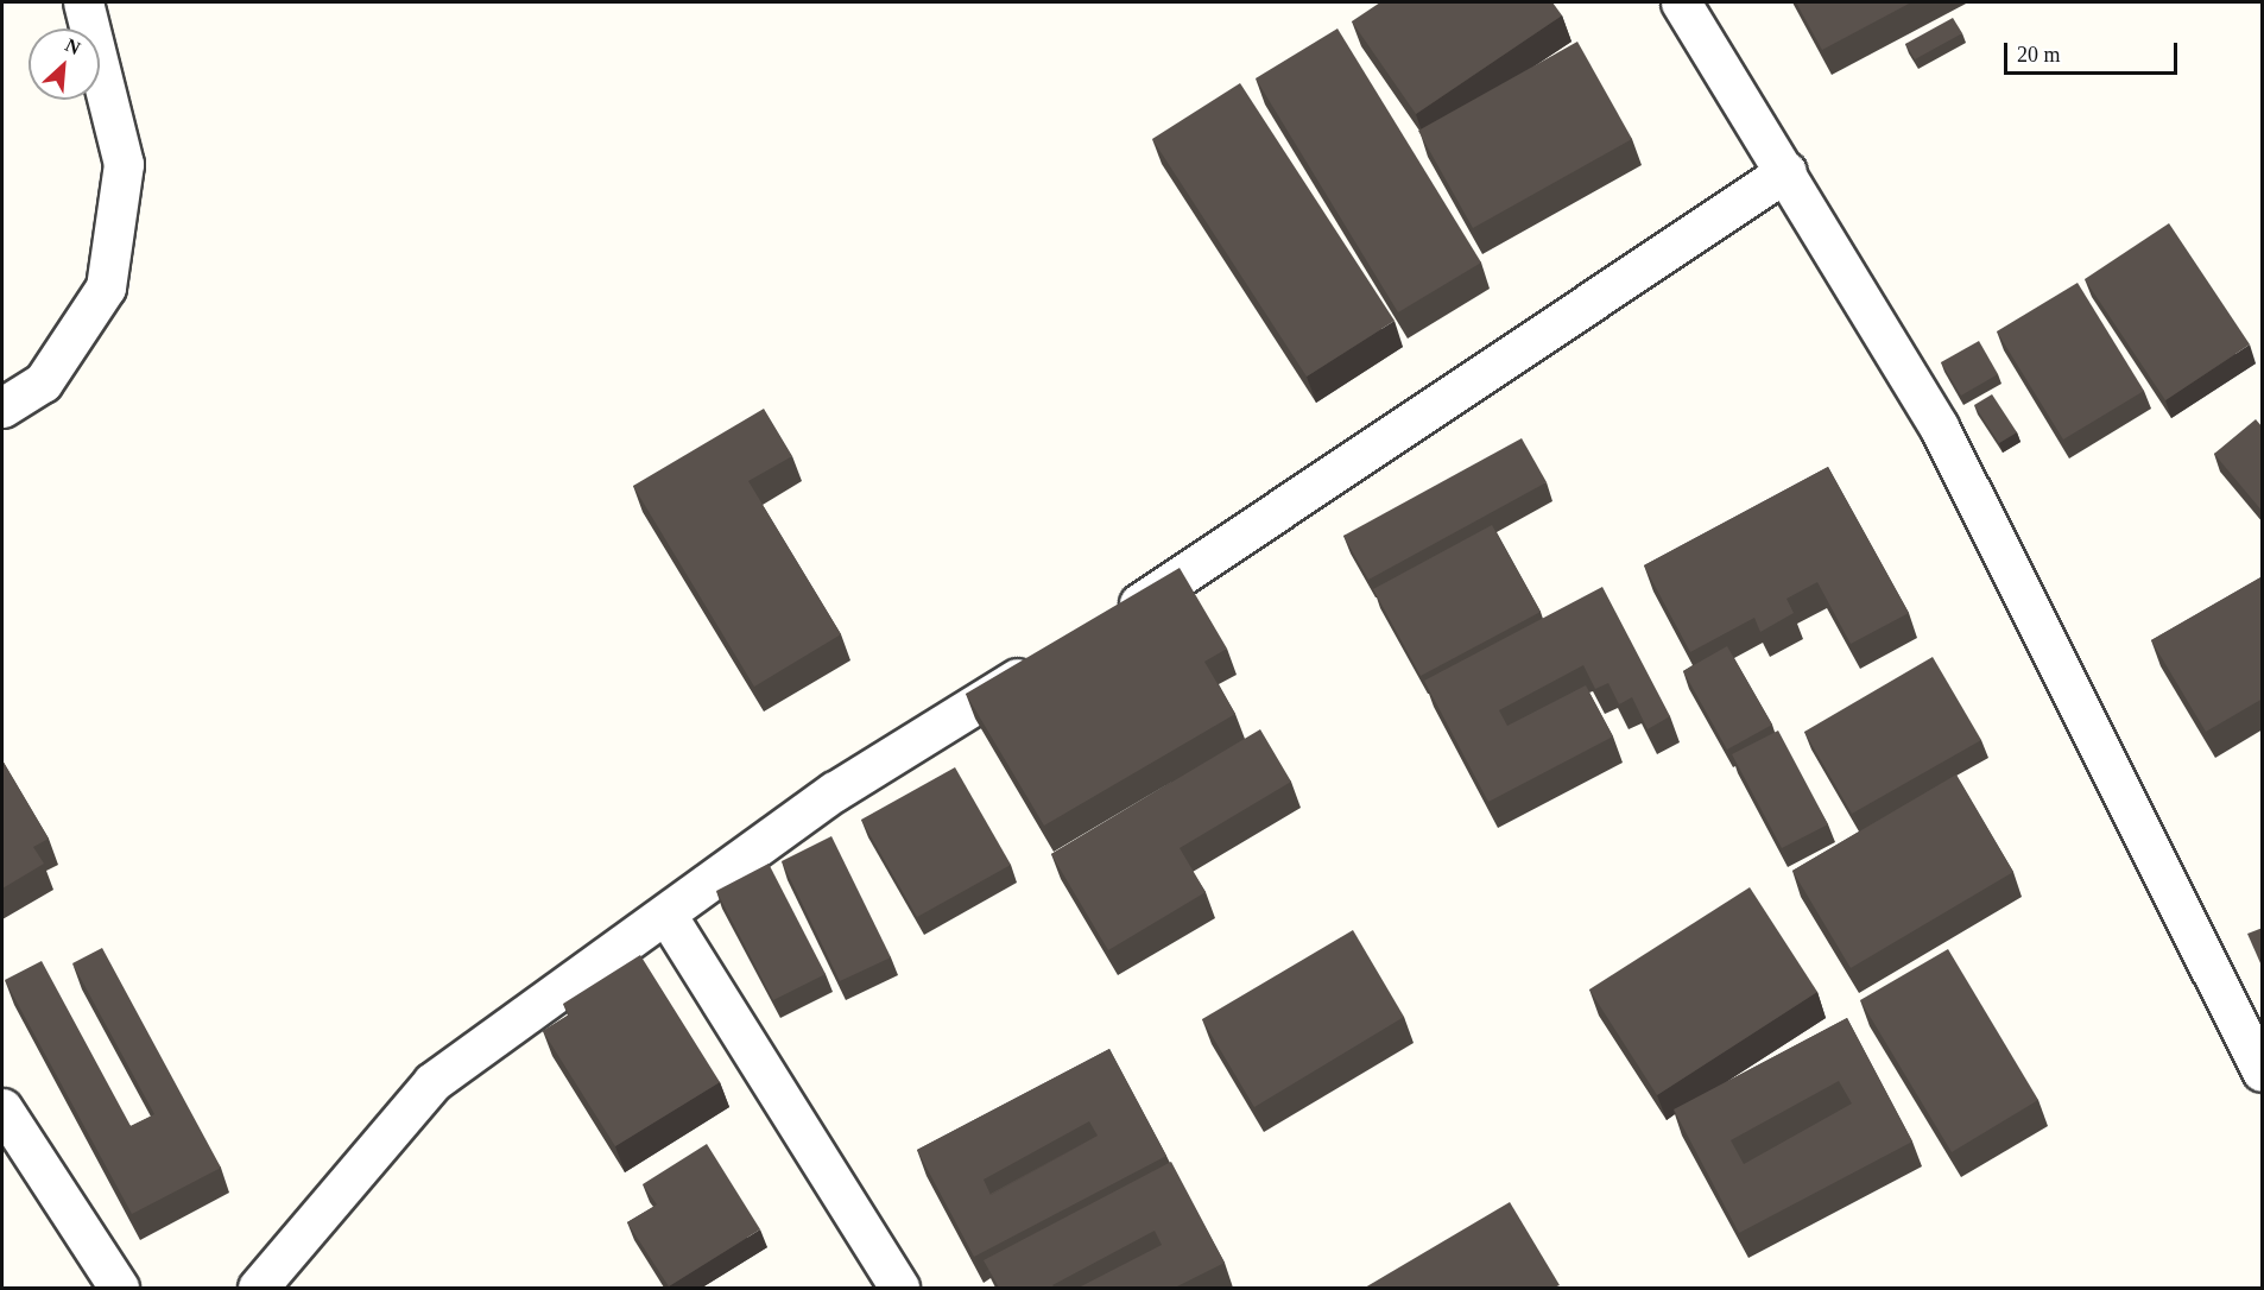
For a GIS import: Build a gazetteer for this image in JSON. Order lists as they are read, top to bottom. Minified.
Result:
{"scale_bar":"20 m","north":"top right"}
